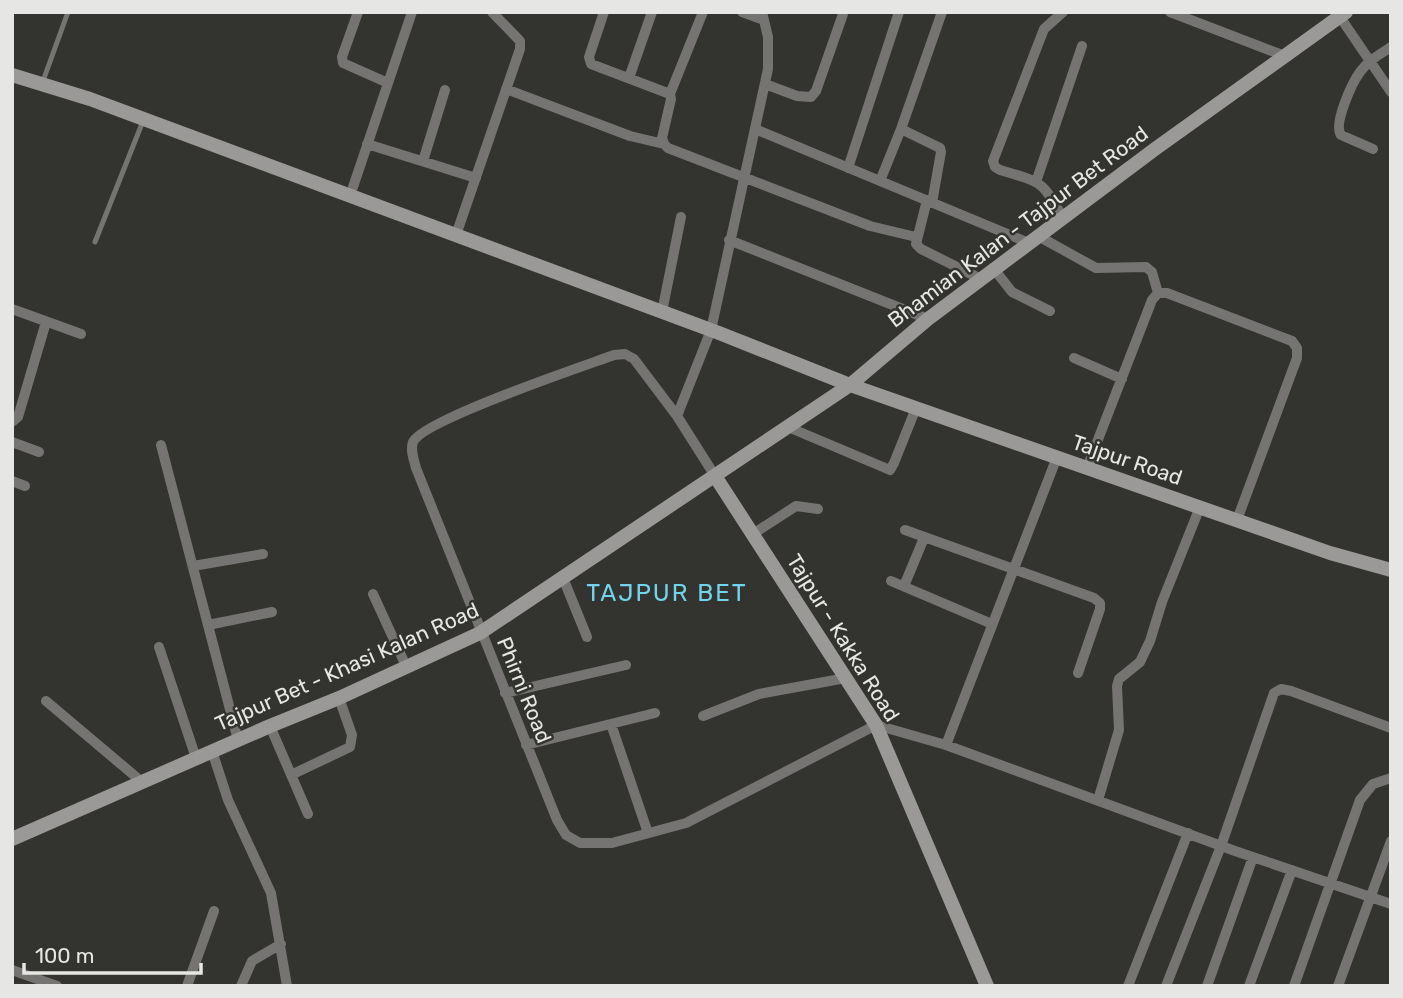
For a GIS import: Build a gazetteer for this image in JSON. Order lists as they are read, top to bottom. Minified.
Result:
{"streets":{"street":["Bhamian Kalan - Tajpur Bet Road","Tajpur Road","Tajpur - Kakka Road","Tajpur Bet - Khasi Kalan Road","Phirni Road"]},"crossings":[["Bhamian Kalan - Tajpur Bet Road","Tajpur Road"],["Bhamian Kalan - Tajpur Bet Road","Tajpur - Kakka Road"],["Bhamian Kalan - Tajpur Bet Road","Tajpur Bet - Khasi Kalan Road"],["Bhamian Kalan - Tajpur Bet Road","Phirni Road"],["Tajpur - Kakka Road","Tajpur Bet - Khasi Kalan Road"],["Tajpur - Kakka Road","Phirni Road"],["Tajpur Bet - Khasi Kalan Road","Phirni Road"]],"districts":["TAJPUR BET"],"scale_bar":"100 m"}
